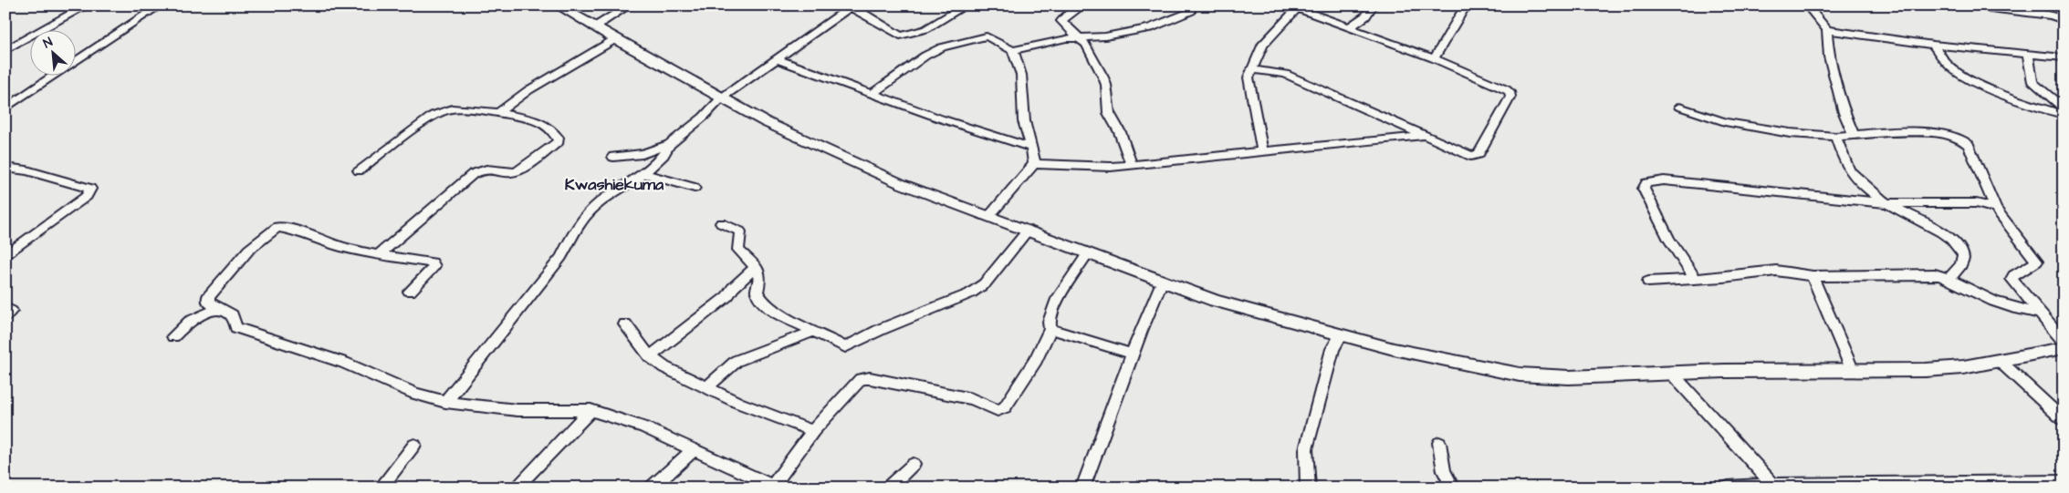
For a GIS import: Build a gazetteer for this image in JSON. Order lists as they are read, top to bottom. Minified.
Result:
{"districts":["Kwashiekuma"],"north":"top left"}
